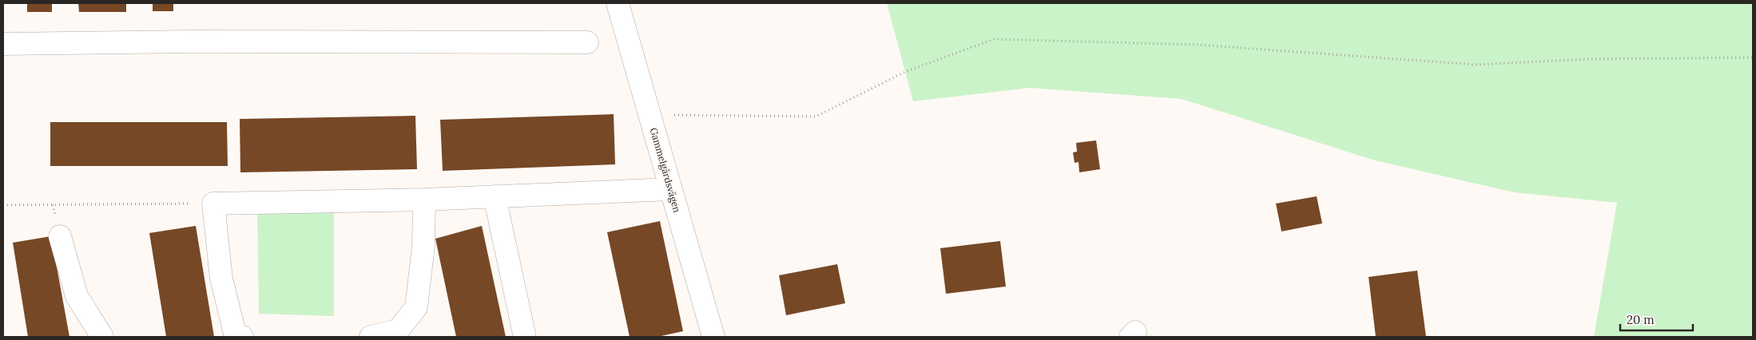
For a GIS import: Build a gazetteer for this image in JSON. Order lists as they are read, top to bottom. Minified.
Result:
{"streets":{"street":["Gammelgårdsvägen"]},"scale_bar":"20 m"}
